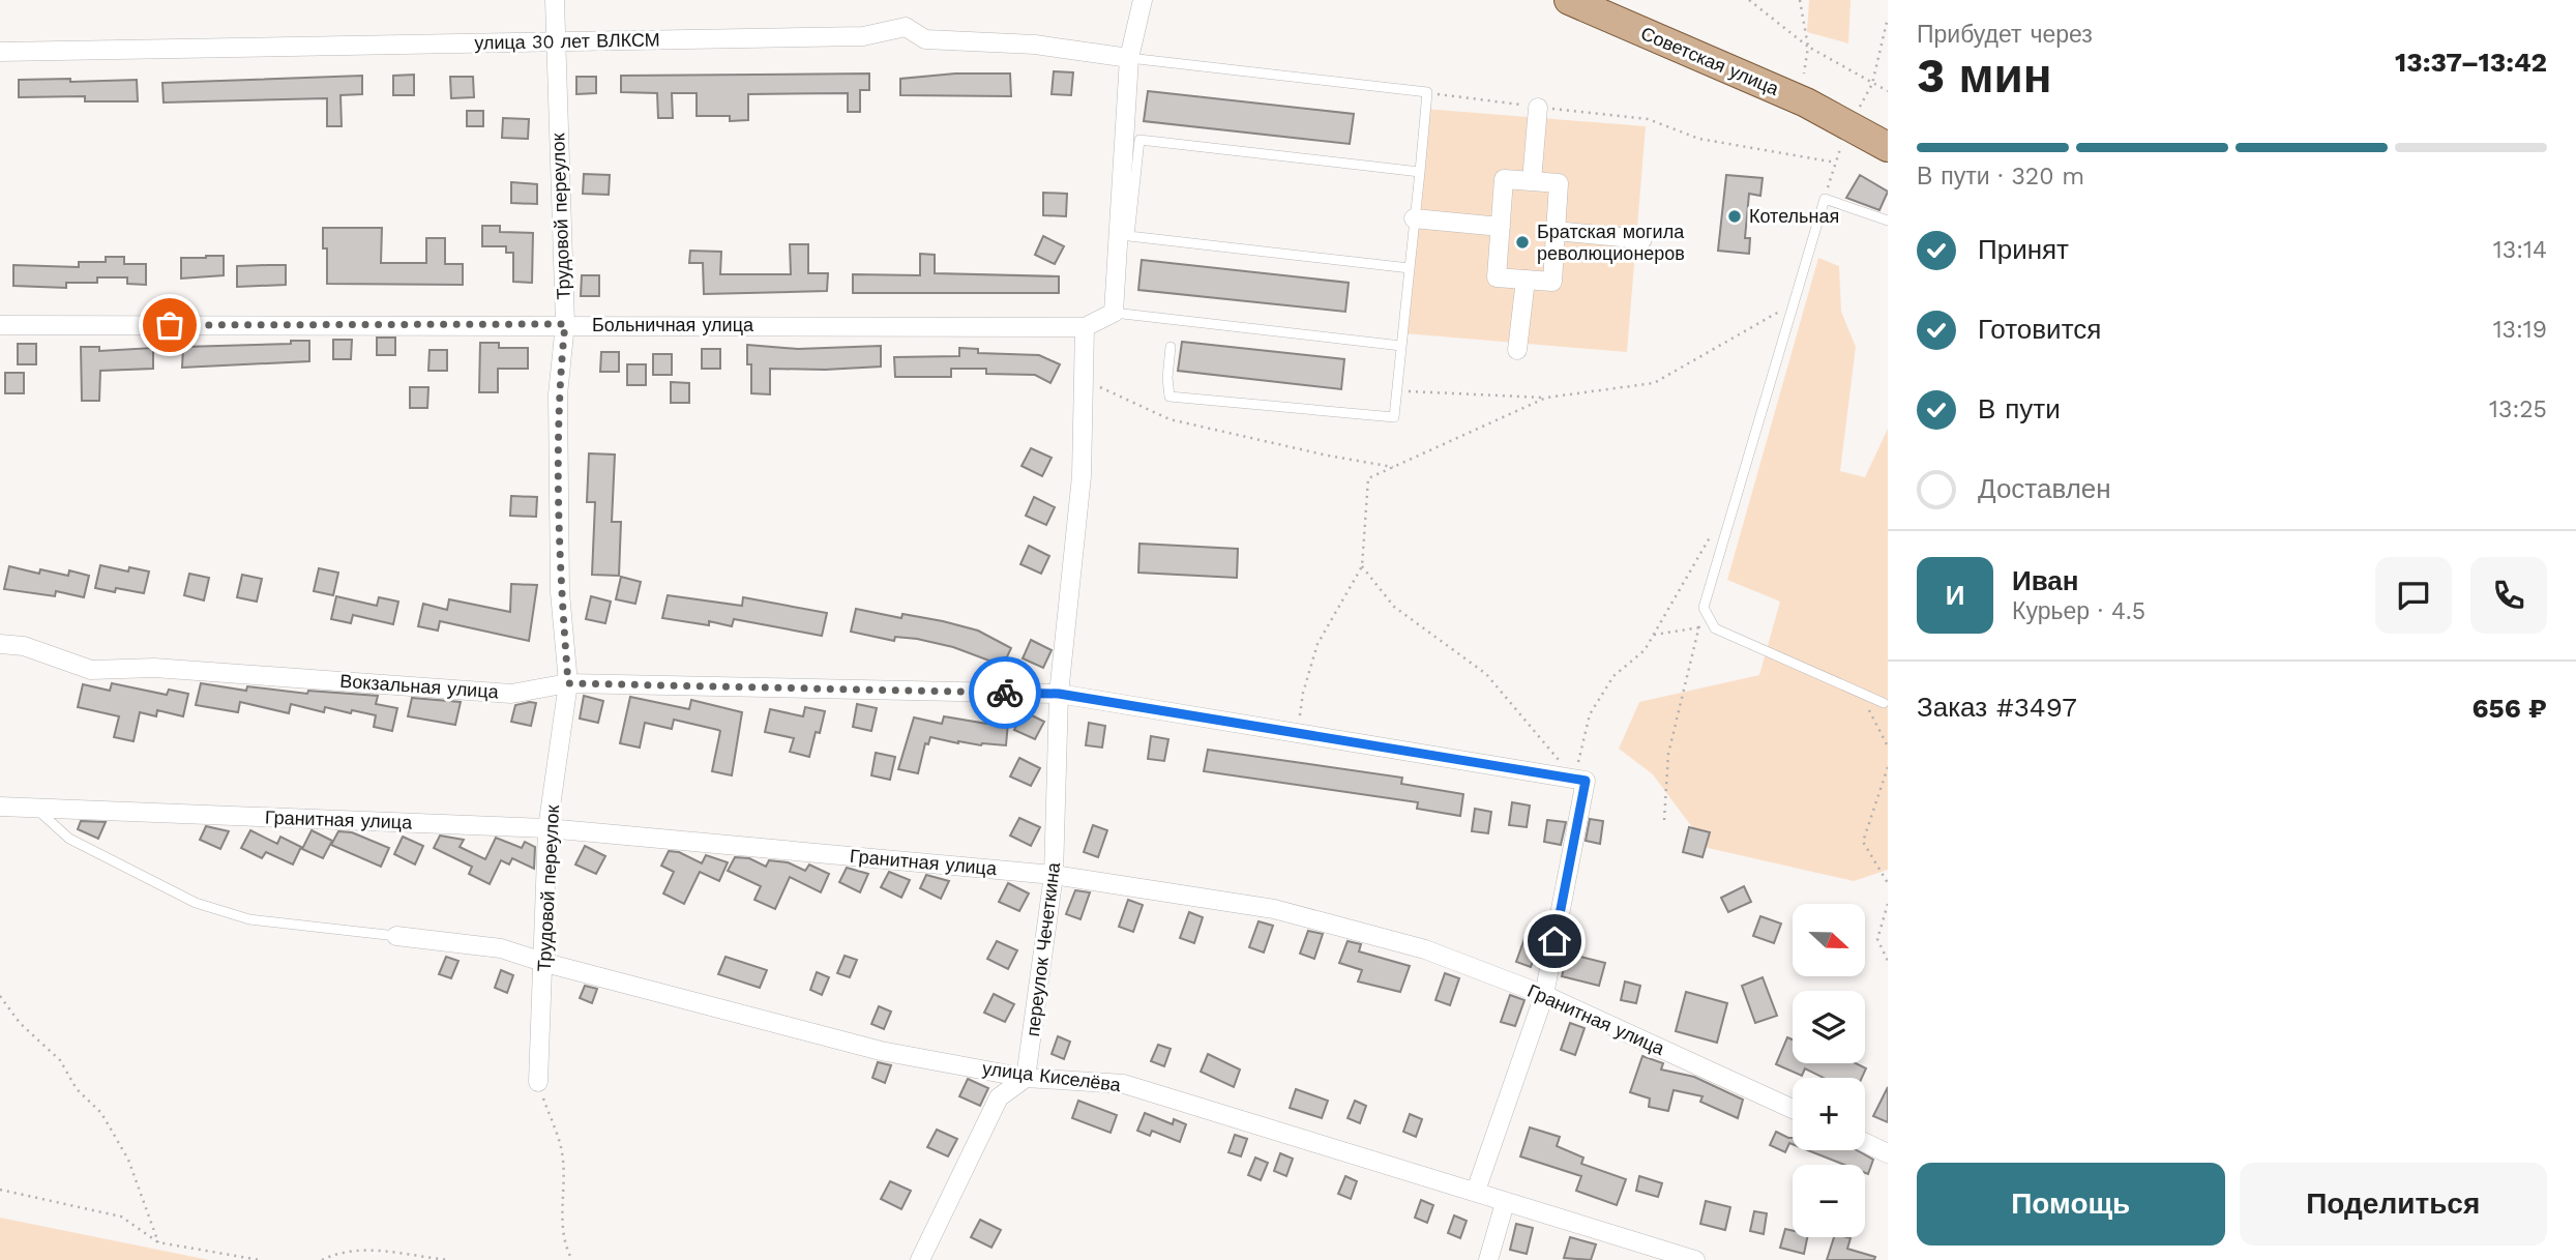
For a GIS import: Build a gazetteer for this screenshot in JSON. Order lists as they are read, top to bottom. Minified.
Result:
{"streets":{"main road":["Советская улица"],"street":["улица 30 лет ВЛКСМ","Трудовой переулок","Больничная улица","Вокзальная улица","Гранитная улица","переулок Чечеткина","улица Киселёва"]},"crossings":[["улица 30 лет ВЛКСМ","Трудовой переулок"],["Трудовой переулок","Больничная улица"],["Трудовой переулок","Вокзальная улица"],["Трудовой переулок","Гранитная улица"],["Трудовой переулок","улица Киселёва"],["Больничная улица","переулок Чечеткина"],["Вокзальная улица","переулок Чечеткина"],["Гранитная улица","переулок Чечеткина"],["переулок Чечеткина","улица Киселёва"]],"places":["Котельная","Братская могила революционеров"],"north":"right","page":{"heading":["3 мин","Прибудет через","13:37–13:42"],"panel":["Иван","Курьер · 4.5","Заказ #3497","656 ₽"],"bar":"В пути · 320 m","list":[["Принят","13:14"],["Готовится","13:19"],["В пути","13:25"],"Доставлен"],"round":"И","map_buttons":["+","−"],"buttons":["Помощь","Поделиться"]}}
